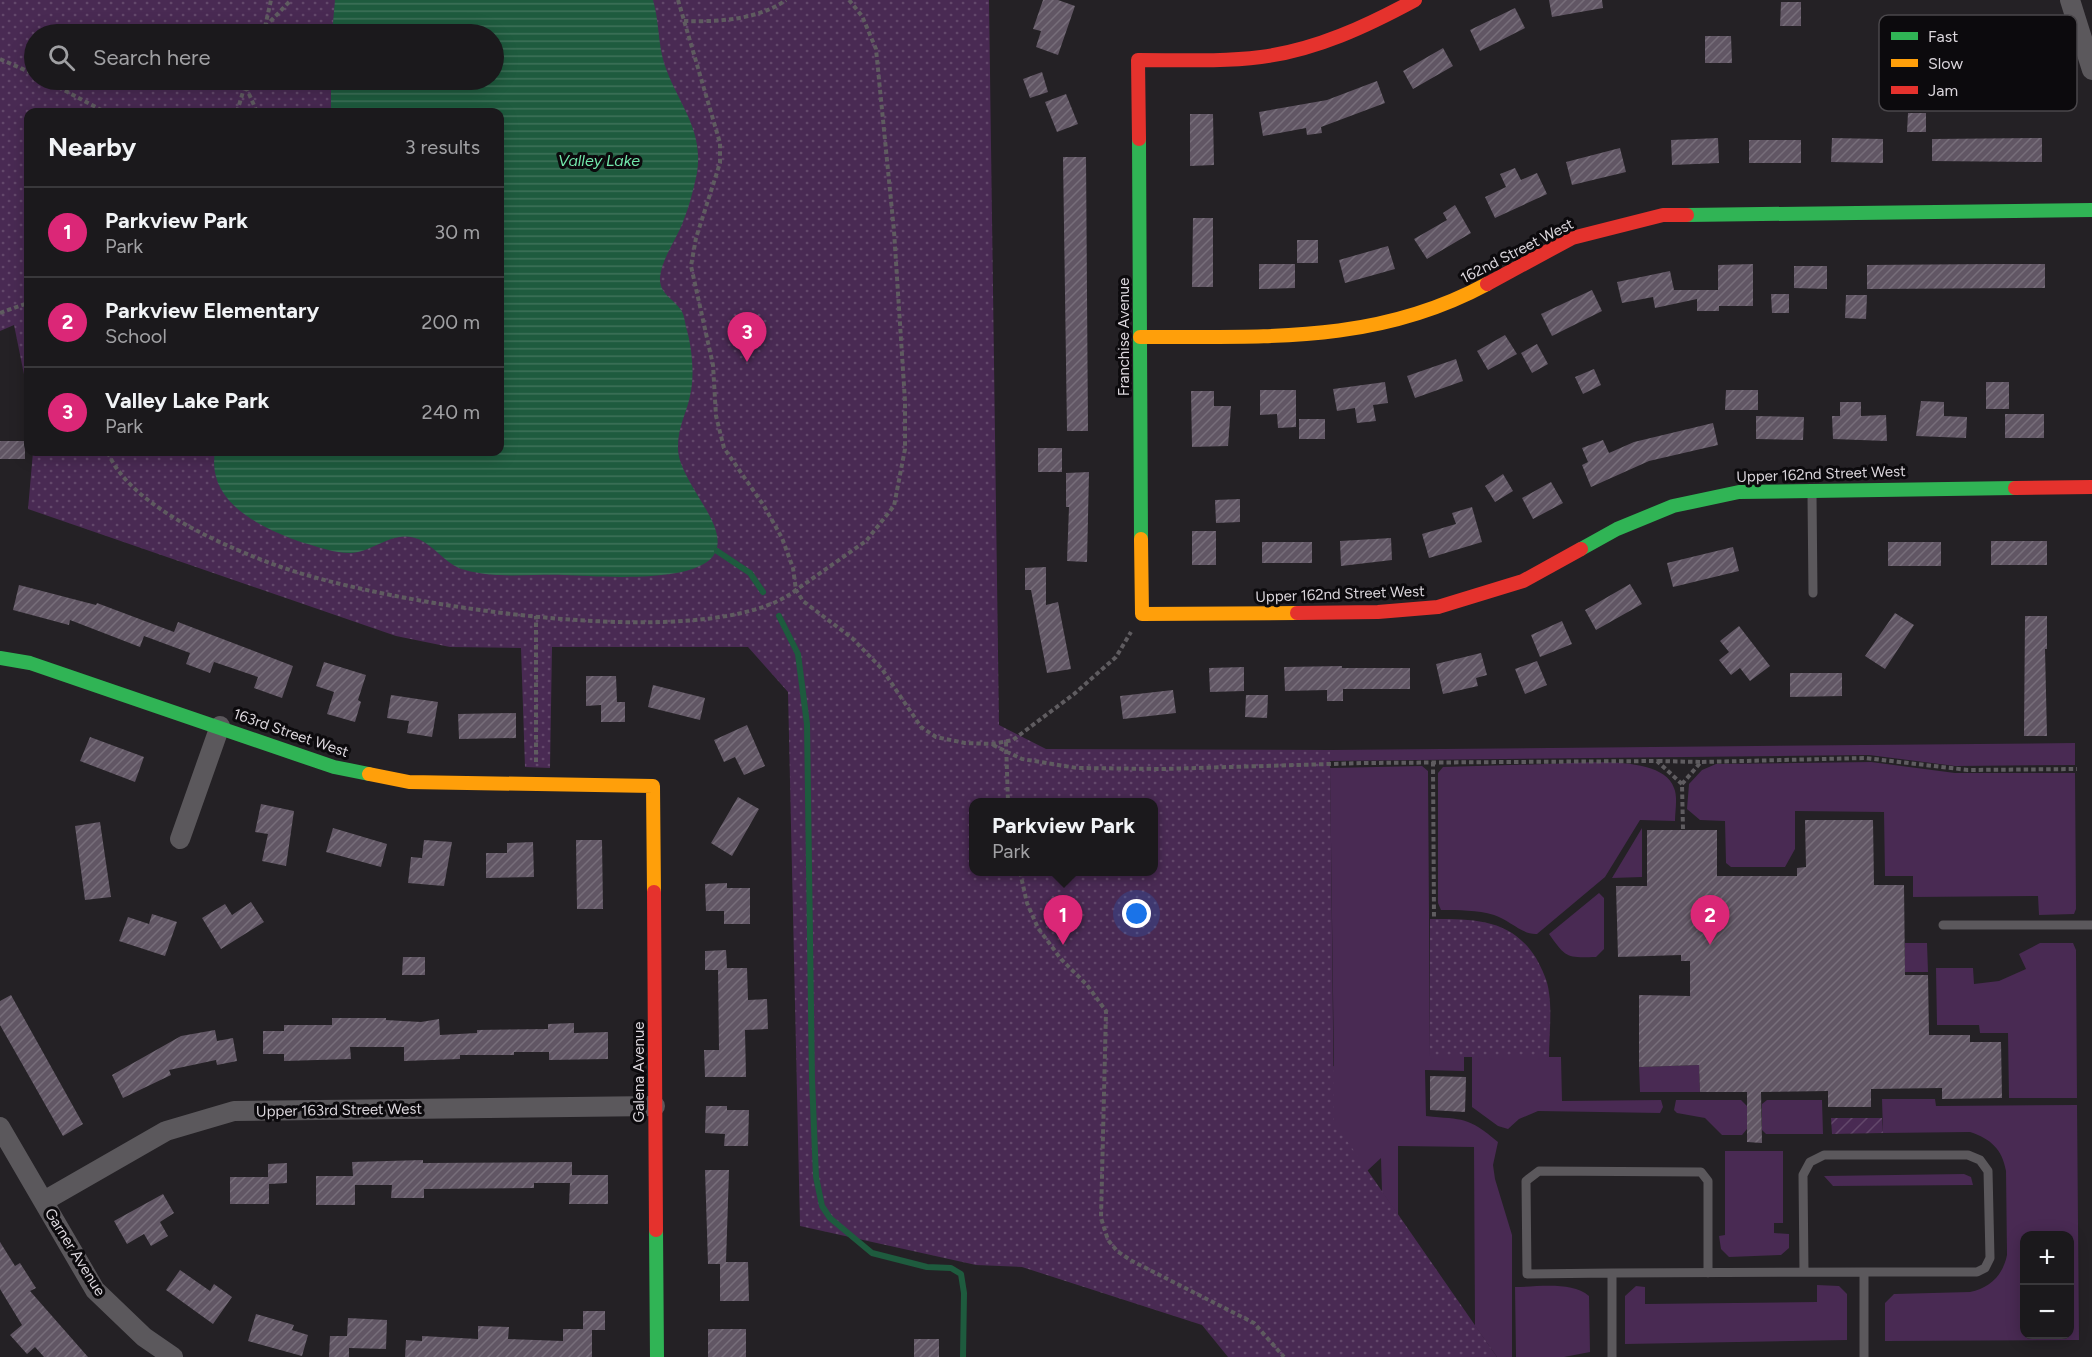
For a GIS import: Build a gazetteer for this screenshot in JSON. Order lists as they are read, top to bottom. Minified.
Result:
{"streets":{"street":["162nd Street West","Franchise Avenue","Upper 162nd Street West","163rd Street West","Galena Avenue","Upper 163rd Street West","Garner Avenue"]},"crossings":[["162nd Street West","Franchise Avenue"],["Franchise Avenue","Upper 162nd Street West"],["163rd Street West","Galena Avenue"],["Galena Avenue","Upper 163rd Street West"],["Upper 163rd Street West","Garner Avenue"]],"water":["Valley Lake"],"legend":["Fast","Slow","Jam"],"page":{"search":"Search here","heading":["Nearby","3 results"],"list":[{"mark":"1","name":"Parkview Park","note":"Park","value":"30 m"},{"mark":"2","name":"Parkview Elementary","note":"School","value":"200 m"},{"mark":"3","name":"Valley Lake Park","note":"Park","value":"240 m"}],"pins":["3","1","2"],"popup":["Parkview Park","Park"],"map_buttons":["+","−"]}}
